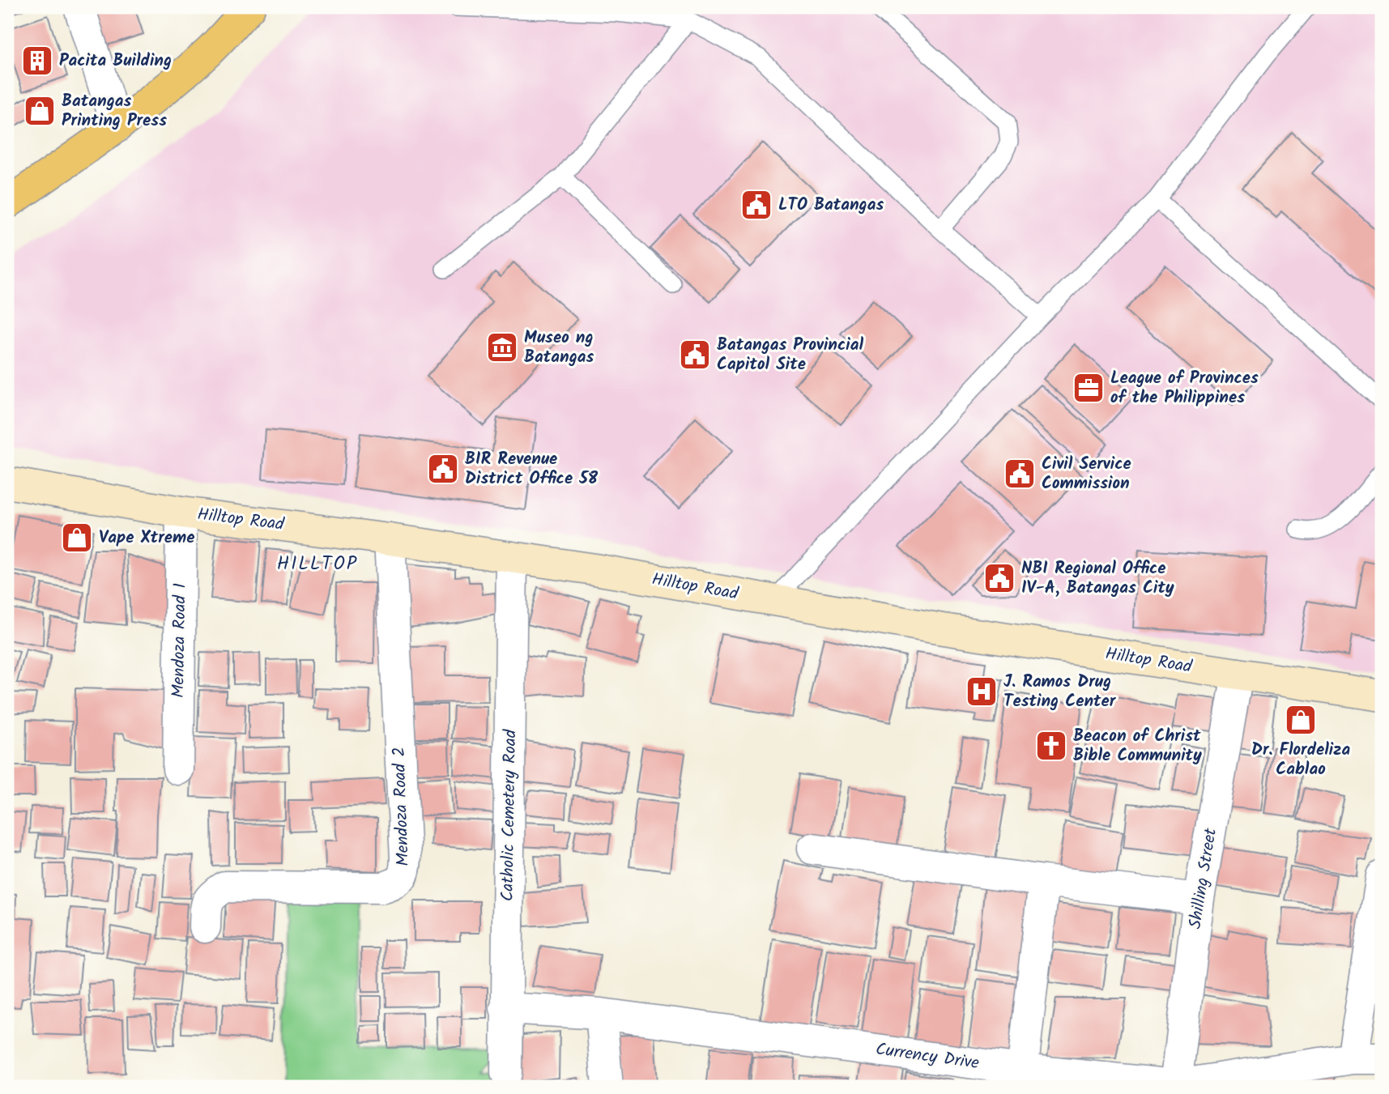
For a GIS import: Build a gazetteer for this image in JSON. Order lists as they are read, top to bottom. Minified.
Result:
{"streets":{"street":["Hilltop Road","Mendoza Road 1","Mendoza Road 2","Catholic Cemetery Road","Shilling Street","Currency Drive"]},"crossings":[["Hilltop Road","Mendoza Road 1"],["Hilltop Road","Mendoza Road 2"],["Hilltop Road","Catholic Cemetery Road"],["Hilltop Road","Shilling Street"],["Catholic Cemetery Road","Currency Drive"],["Shilling Street","Currency Drive"]],"districts":["HILLTOP"],"places":{"building":["Pacita Building"],"shop":["Batangas Printing Press","Vape Xtreme","Dr. Flordeliza Cablao"],"public building":["LTO Batangas","Batangas Provincial Capitol Site","BIR Revenue District Office 58","Civil Service Commission","NBI Regional Office IV-A, Batangas City"],"museum":["Museo ng Batangas"],"office":["League of Provinces of the Philippines"],"hospital":["J. Ramos Drug Testing Center"],"church":["Beacon of Christ Bible Community"]}}
